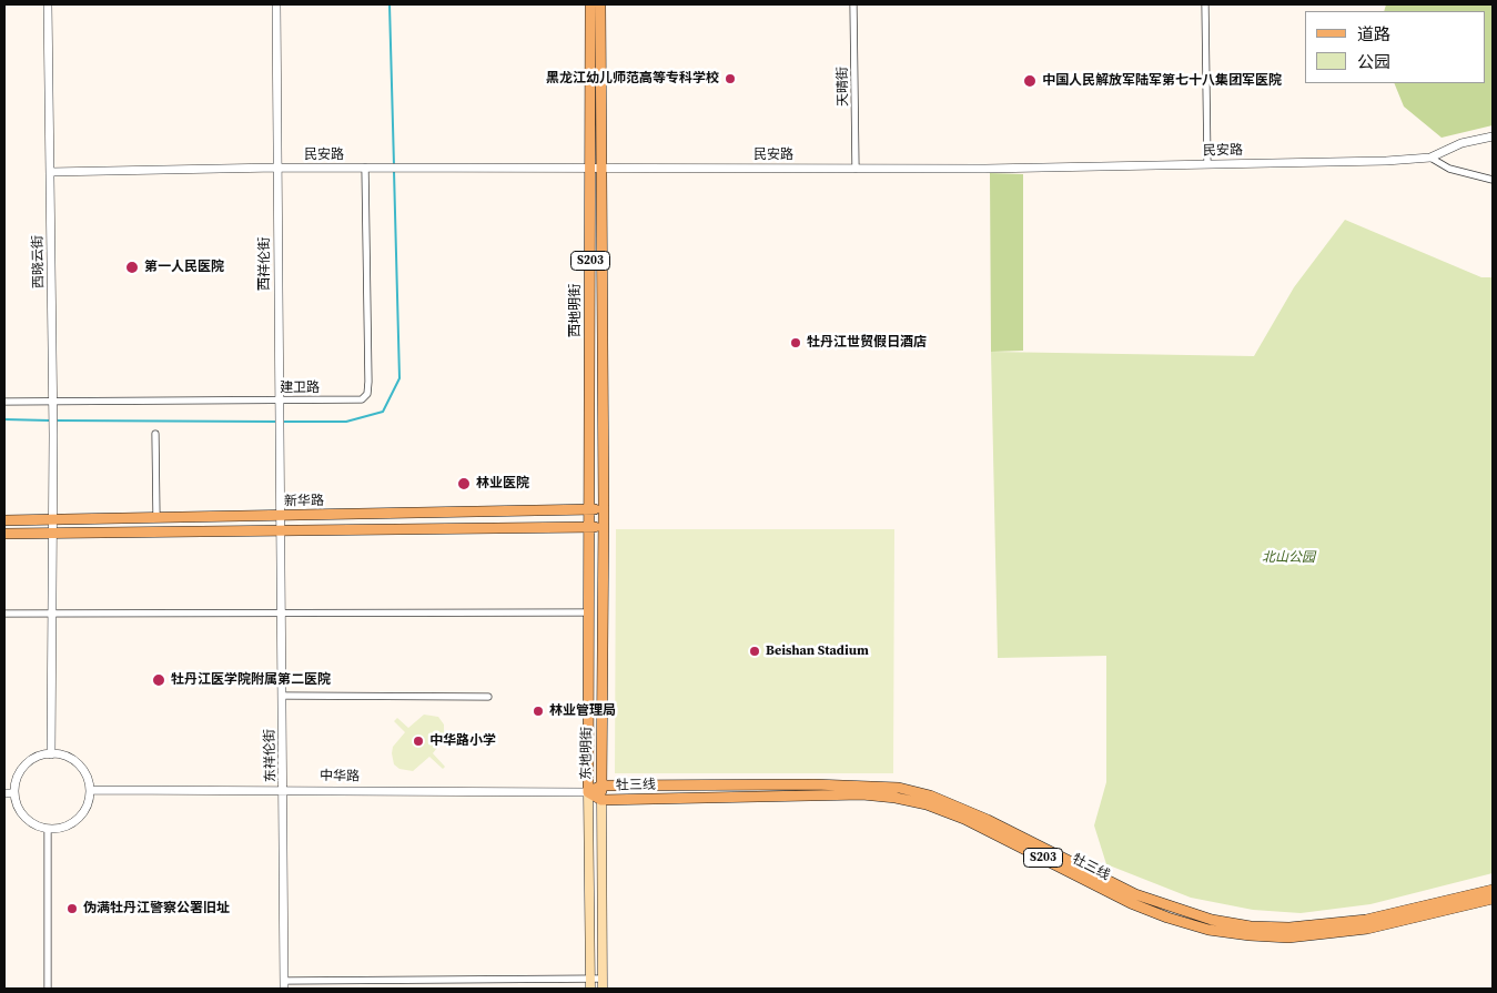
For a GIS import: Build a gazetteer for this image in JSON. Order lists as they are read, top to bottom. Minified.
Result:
{"streets":{"main road":["S203","西地明街","新华路","东地明街","牡三线"],"street":["天晴街","民安路","西晓云街","西祥伦街","建卫路","东祥伦街","中华路"]},"crossings":[["天晴街","民安路"],["民安路","西晓云街"],["民安路","西祥伦街"],["民安路","西地明街"],["民安路","建卫路"],["西晓云街","建卫路"],["西晓云街","新华路"],["西晓云街","中华路"],["西祥伦街","建卫路"],["西祥伦街","新华路"],["西祥伦街","东祥伦街"],["西地明街","新华路"],["西地明街","东地明街"],["新华路","东地明街"],["新华路","东祥伦街"],["东地明街","中华路"],["东地明街","牡三线"],["东祥伦街","中华路"],["中华路","牡三线"]],"parks":["北山公园"],"places":["黑龙江幼儿师范高等专科学校","中国人民解放军陆军第七十八集团军医院","第一人民医院","牡丹江世贸假日酒店","林业医院","Beishan Stadium","牡丹江医学院附属第二医院","林业管理局","中华路小学","伪满牡丹江警察公署旧址"],"legend":["道路","公园"]}
